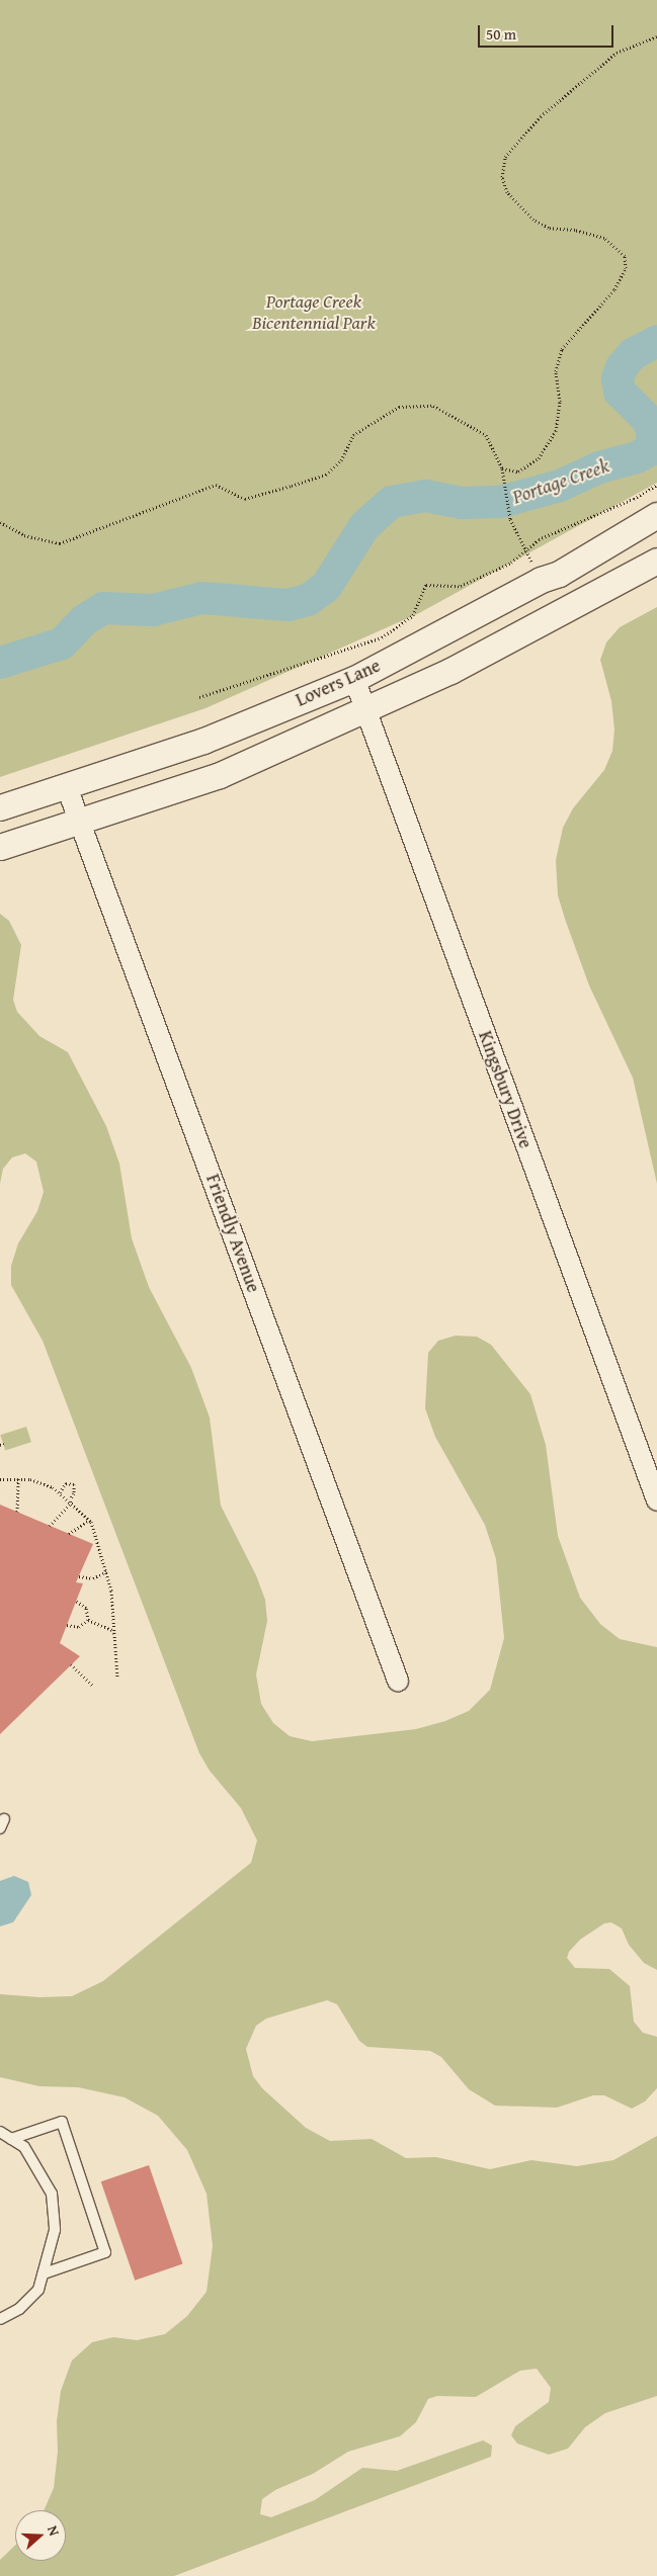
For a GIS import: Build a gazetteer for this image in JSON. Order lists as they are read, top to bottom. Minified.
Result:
{"streets":{"street":["Lovers Lane","Kingsbury Drive","Friendly Avenue"]},"crossings":[["Lovers Lane","Kingsbury Drive"],["Lovers Lane","Friendly Avenue"]],"water":["Portage Creek"],"parks":["Portage Creek Bicentennial Park"],"scale_bar":"50 m","north":"right"}
